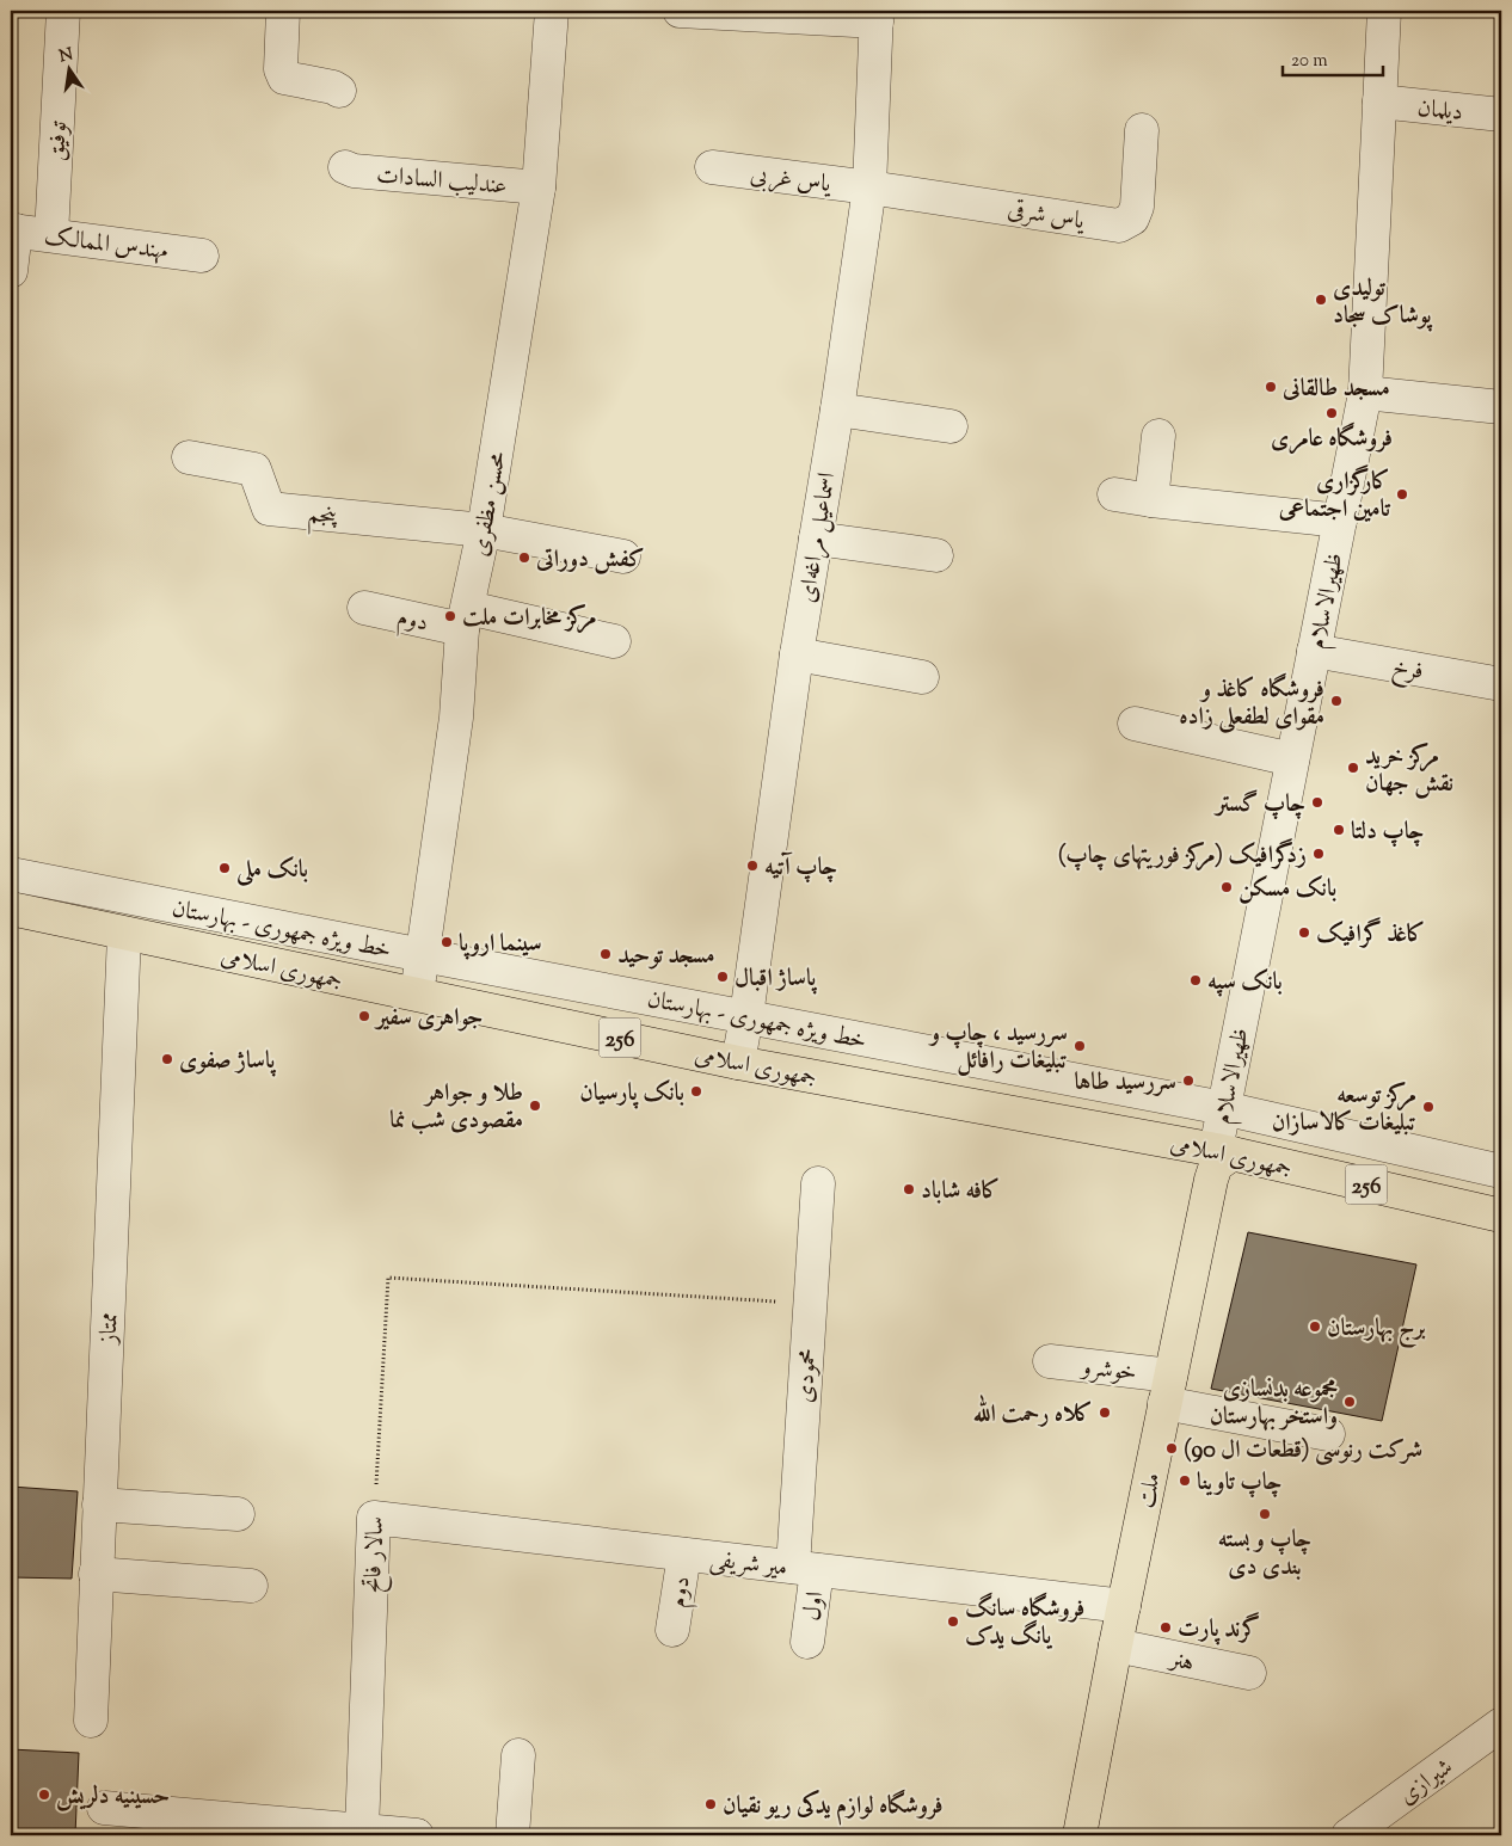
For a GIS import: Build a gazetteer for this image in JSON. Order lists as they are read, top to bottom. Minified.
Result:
{"streets":{"main road":["جمهوری اسلامی","256","ملت"],"street":["دیلمان","توفیق","یاس غربی","عندلیب السادات","یاس شرقی","مهندس‌ الممالک","محسن مظفری","پنجم","اسماعیل مراغه‌ای","ظهیرالاسلام","دوم","فرخ","خط ویژه جمهوری - بهارستان","ممتاز","خوشرو","محمودی","سالار فاتح","میر شریفی","اول","هنر","شیرازی"]},"crossings":[["دیلمان","ظهیرالاسلام"],["توفیق","مهندس‌ الممالک"],["یاس غربی","یاس شرقی"],["یاس غربی","اسماعیل مراغه‌ای"],["عندلیب السادات","محسن مظفری"],["یاس شرقی","اسماعیل مراغه‌ای"],["محسن مظفری","پنجم"],["محسن مظفری","دوم"],["محسن مظفری","خط ویژه جمهوری - بهارستان"],["محسن مظفری","جمهوری اسلامی"],["اسماعیل مراغه‌ای","خط ویژه جمهوری - بهارستان"],["اسماعیل مراغه‌ای","جمهوری اسلامی"],["ظهیرالاسلام","فرخ"],["ظهیرالاسلام","خط ویژه جمهوری - بهارستان"],["ظهیرالاسلام","جمهوری اسلامی"],["ظهیرالاسلام","ملت"],["دوم","میر شریفی"],["جمهوری اسلامی","ممتاز"],["جمهوری اسلامی","ملت"],["خوشرو","ملت"],["محمودی","سالار فاتح"],["محمودی","میر شریفی"],["محمودی","اول"],["ملت","میر شریفی"],["ملت","هنر"],["سالار فاتح","میر شریفی"],["میر شریفی","اول"]],"places":["تولیدی پوشاک سجاد","مسجد طالقانی","فروشگاه عامری","کارگزاری تامین اجتماعی","کفش دوراتی","مرکز مخابرات ملت","فروشگاه کاغذ و مقوای لطفعلی زاده","مرکز خرید نقش جهان","چاپ گستر","چاپ دلتا","زدگرافیک (مرکز فوریتهای چاپ)","چاپ آتیه","بانک ملی","بانک مسکن","کاغذ گرافیک","سینما اروپا","مسجد توحید","پاساژ اقبال","بانک سپه","جواهری سفیر","سررسید ، چاپ و تبلیغات رافائل","پاساژ صفوی","سررسید طاها","بانک پارسیان","طلا و جواهر مقصودی شب نما","مرکز توسعه تبلیغات کالاسازان","کافه شاباد","برج بهارستان","مجموعه بدنسازی واستخر بهارستان","كلاه رحمت الله","شرکت رنوسی (قطعات ال 90)","چاپ تاوینا","چاپ و بسته بندی دی","فروشگاه سانگ یانگ یدک","گرند پارت","حسینیه دلریش","فروشگاه لوازم یدکی ریو نقیان"],"scale_bar":"20 m","north":"top"}
